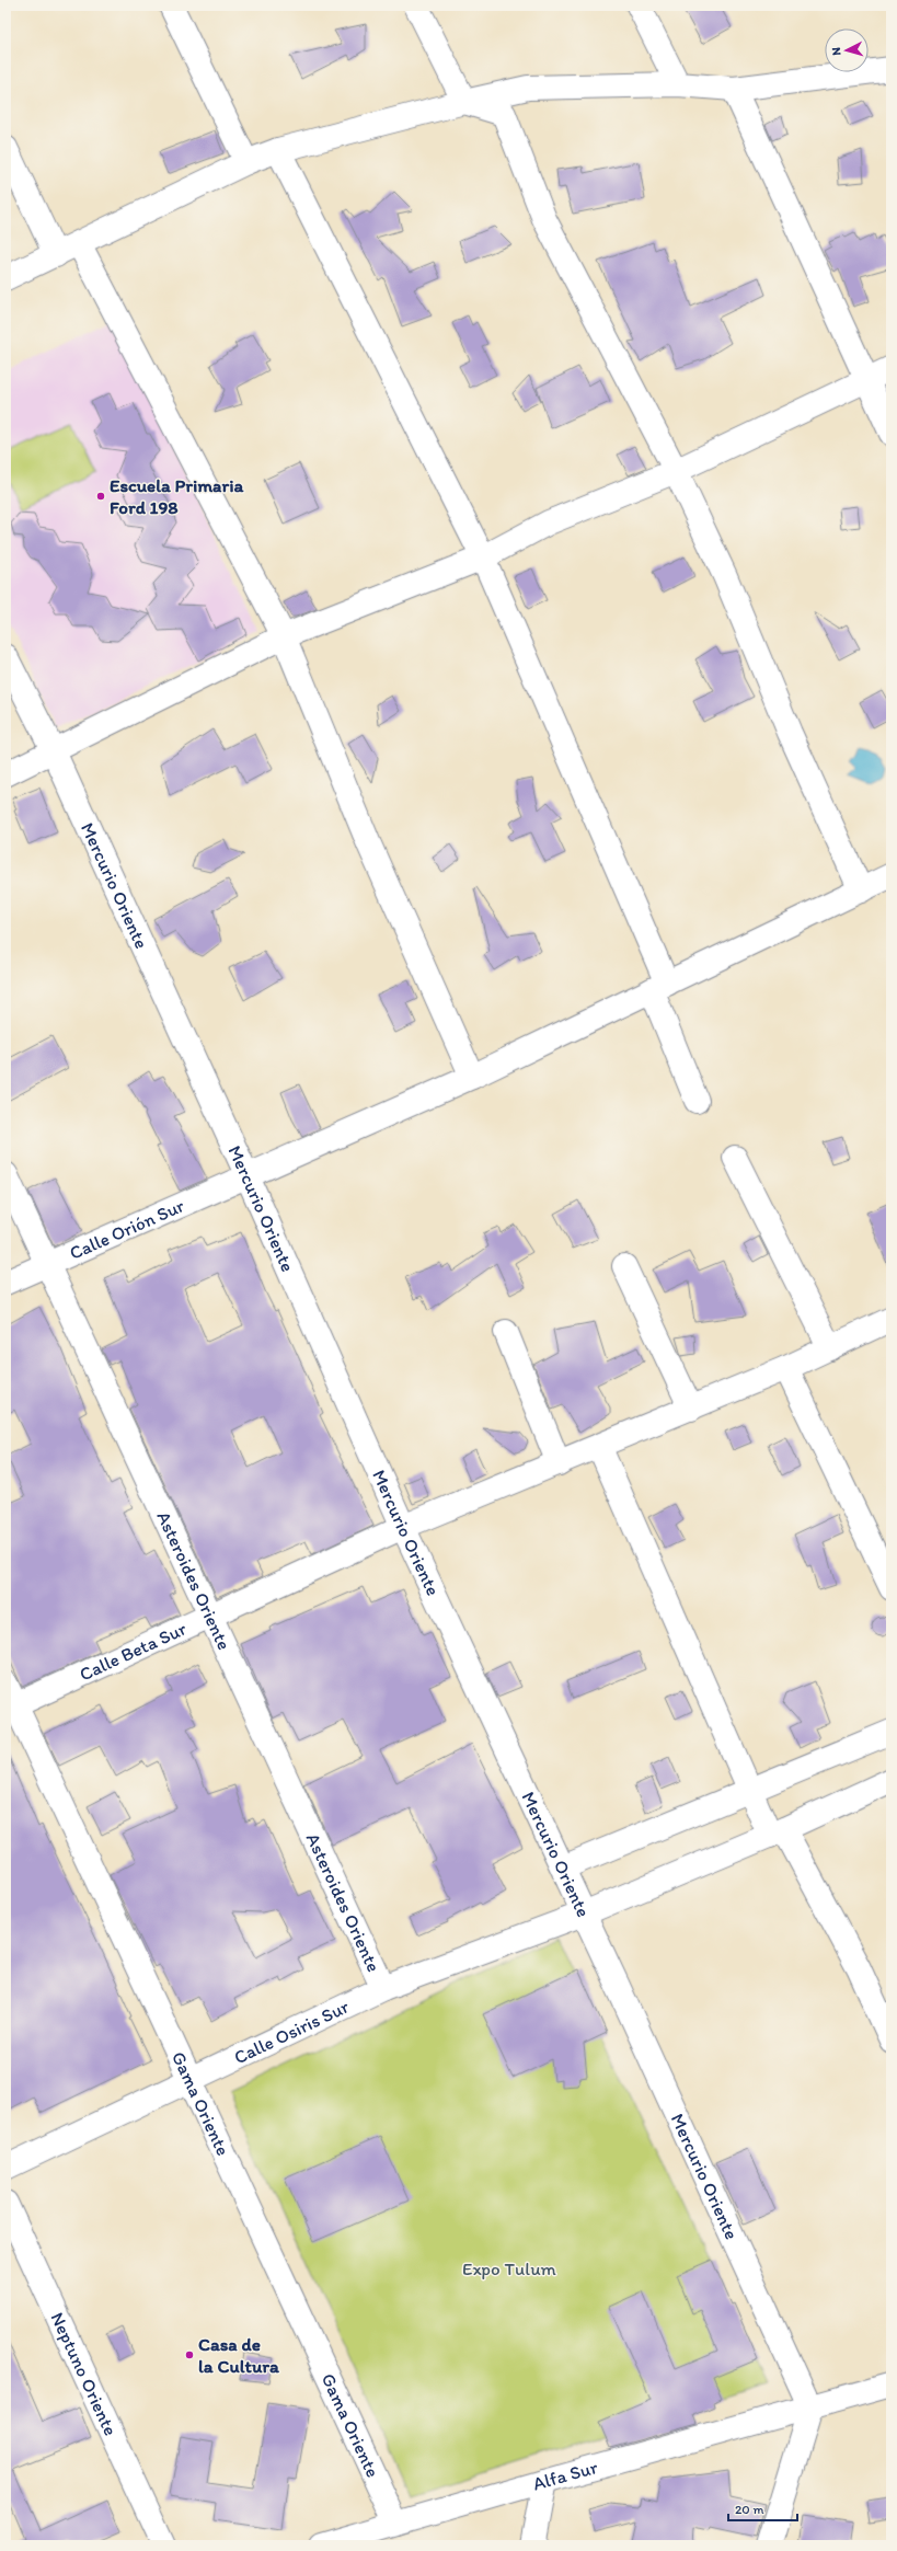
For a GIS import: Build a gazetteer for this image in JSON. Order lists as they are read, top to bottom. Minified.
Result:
{"streets":{"street":["Mercurio Oriente","Calle Orión Sur","Asteroides Oriente","Calle Beta Sur","Calle Osiris Sur","Gama Oriente","Neptuno Oriente","Alfa Sur"]},"crossings":[["Mercurio Oriente","Calle Orión Sur"],["Mercurio Oriente","Calle Beta Sur"],["Mercurio Oriente","Calle Osiris Sur"],["Mercurio Oriente","Alfa Sur"],["Calle Orión Sur","Asteroides Oriente"],["Asteroides Oriente","Calle Beta Sur"],["Asteroides Oriente","Calle Osiris Sur"],["Calle Beta Sur","Gama Oriente"],["Calle Osiris Sur","Gama Oriente"],["Gama Oriente","Alfa Sur"]],"parks":["Expo Tulum"],"places":["Escuela Primaria Ford 198","Casa de la Cultura"],"scale_bar":"20 m","north":"left"}
